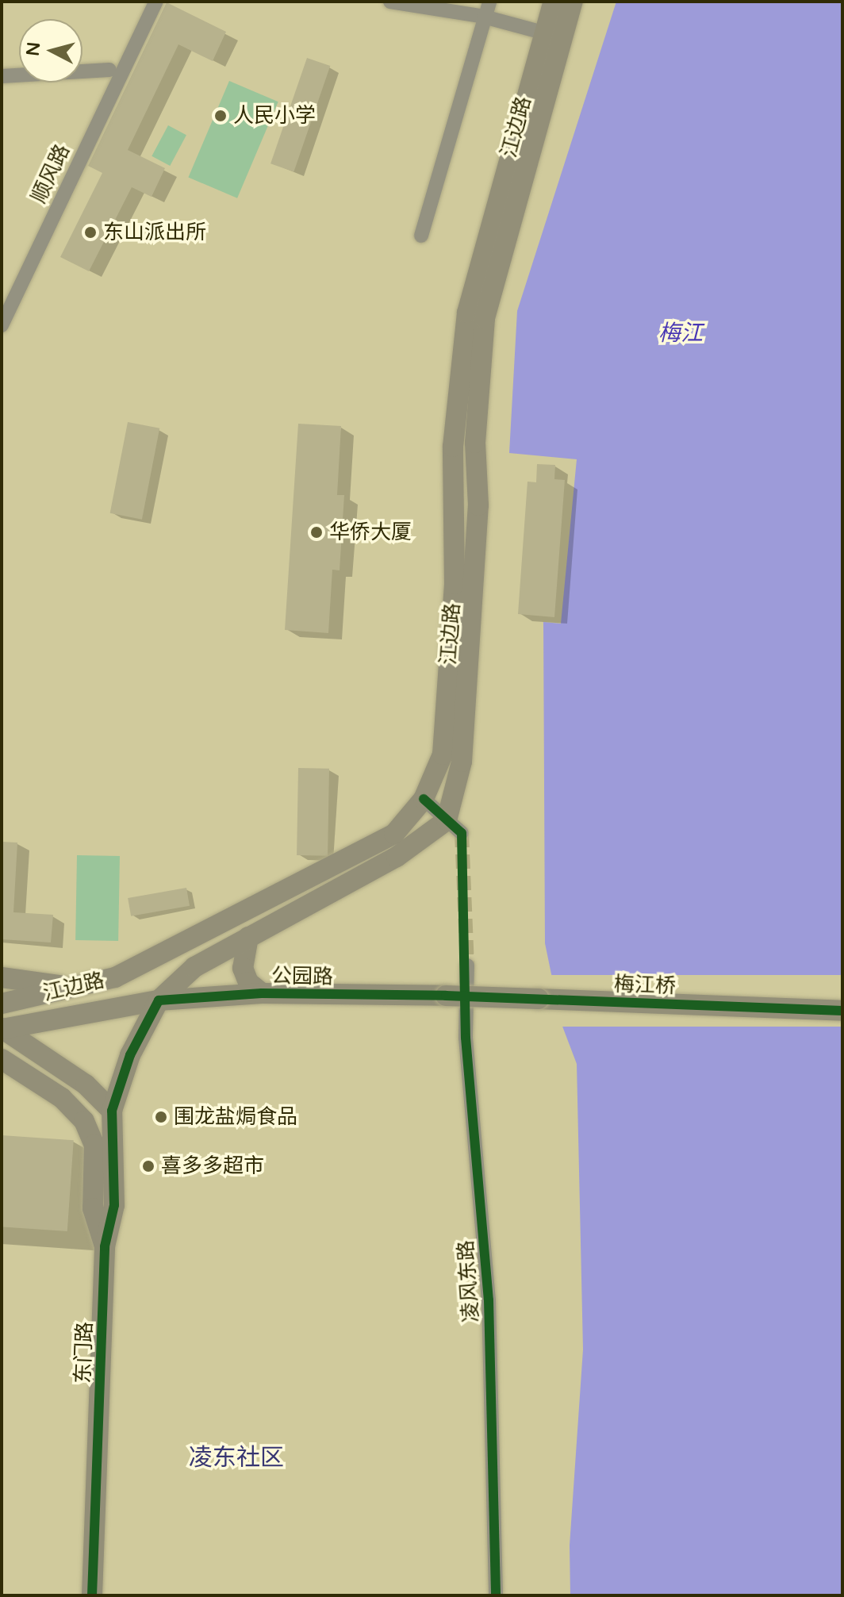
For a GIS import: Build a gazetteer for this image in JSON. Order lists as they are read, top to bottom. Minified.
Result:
{"streets":{"main road":["江边路","公园路","梅江桥","东门路"],"street":["顺风路","凌风东路"]},"crossings":[["公园路","梅江桥"],["公园路","东门路"]],"districts":["凌东社区"],"water":["梅江"],"places":["人民小学","东山派出所","华侨大厦","围龙盐焗食品","喜多多超市"],"north":"left"}
